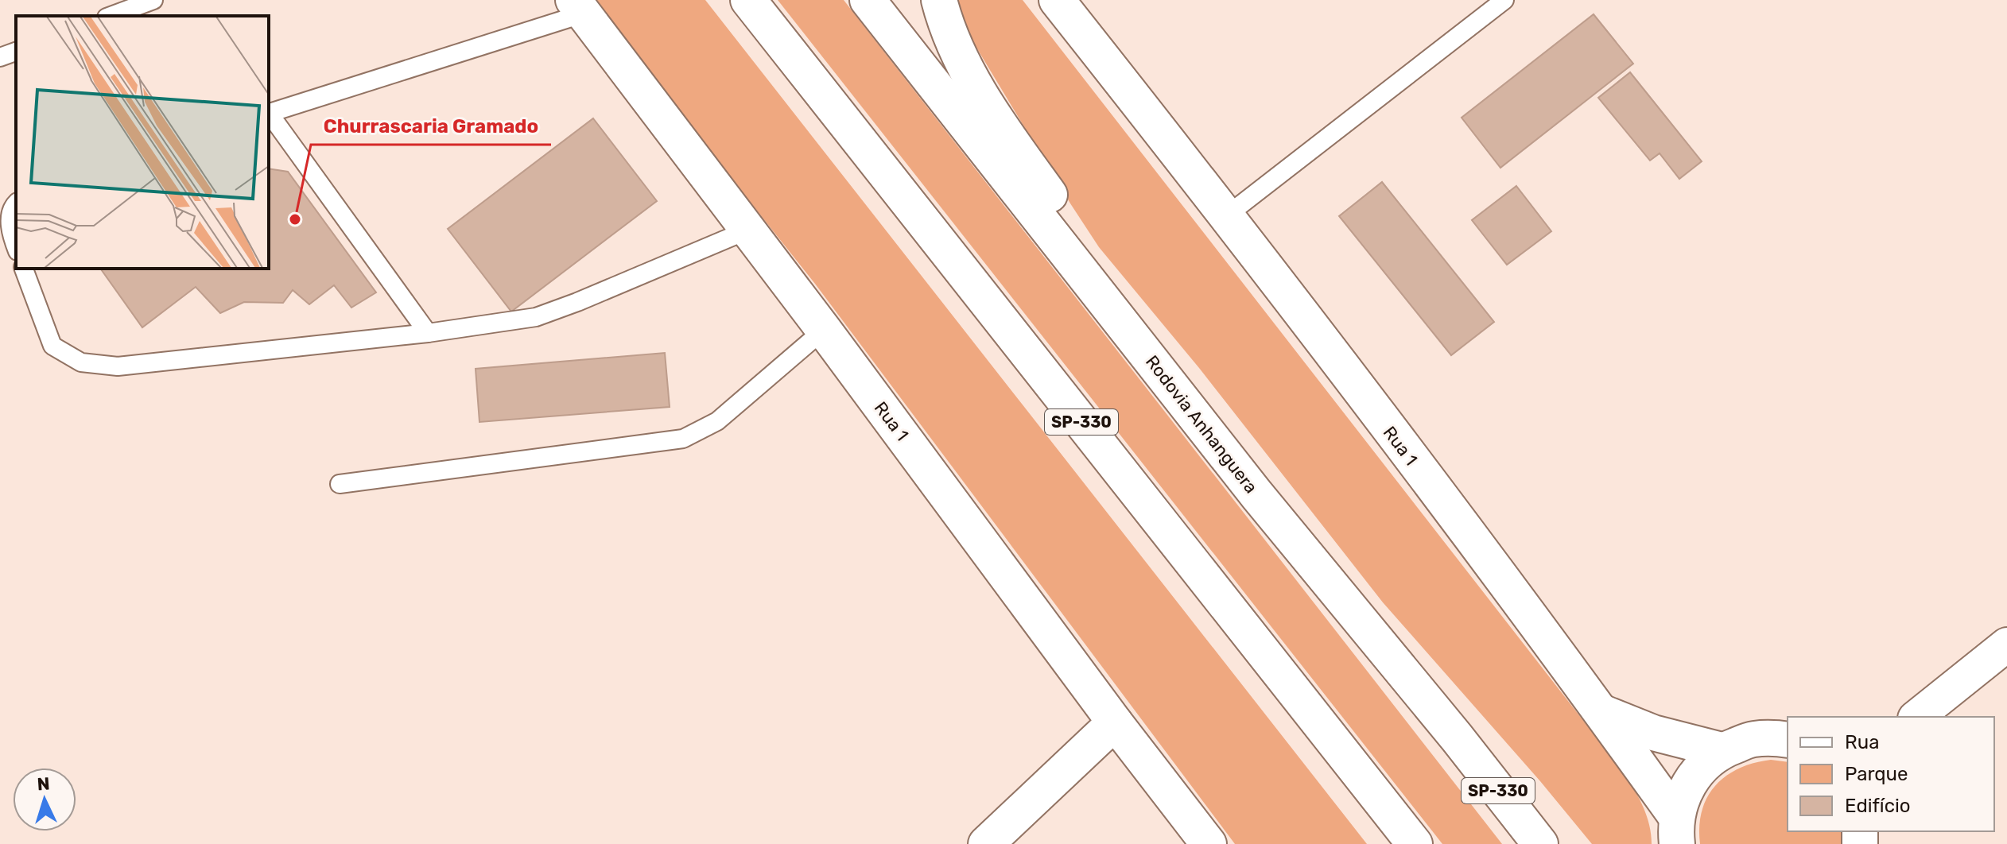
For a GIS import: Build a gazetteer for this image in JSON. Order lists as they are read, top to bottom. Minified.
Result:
{"streets":{"main road":["Rua 1","SP-330","Rodovia Anhanguera"]},"places":["Churrascaria Gramado"],"legend":["Rua","Parque","Edifício"],"north":"top"}
